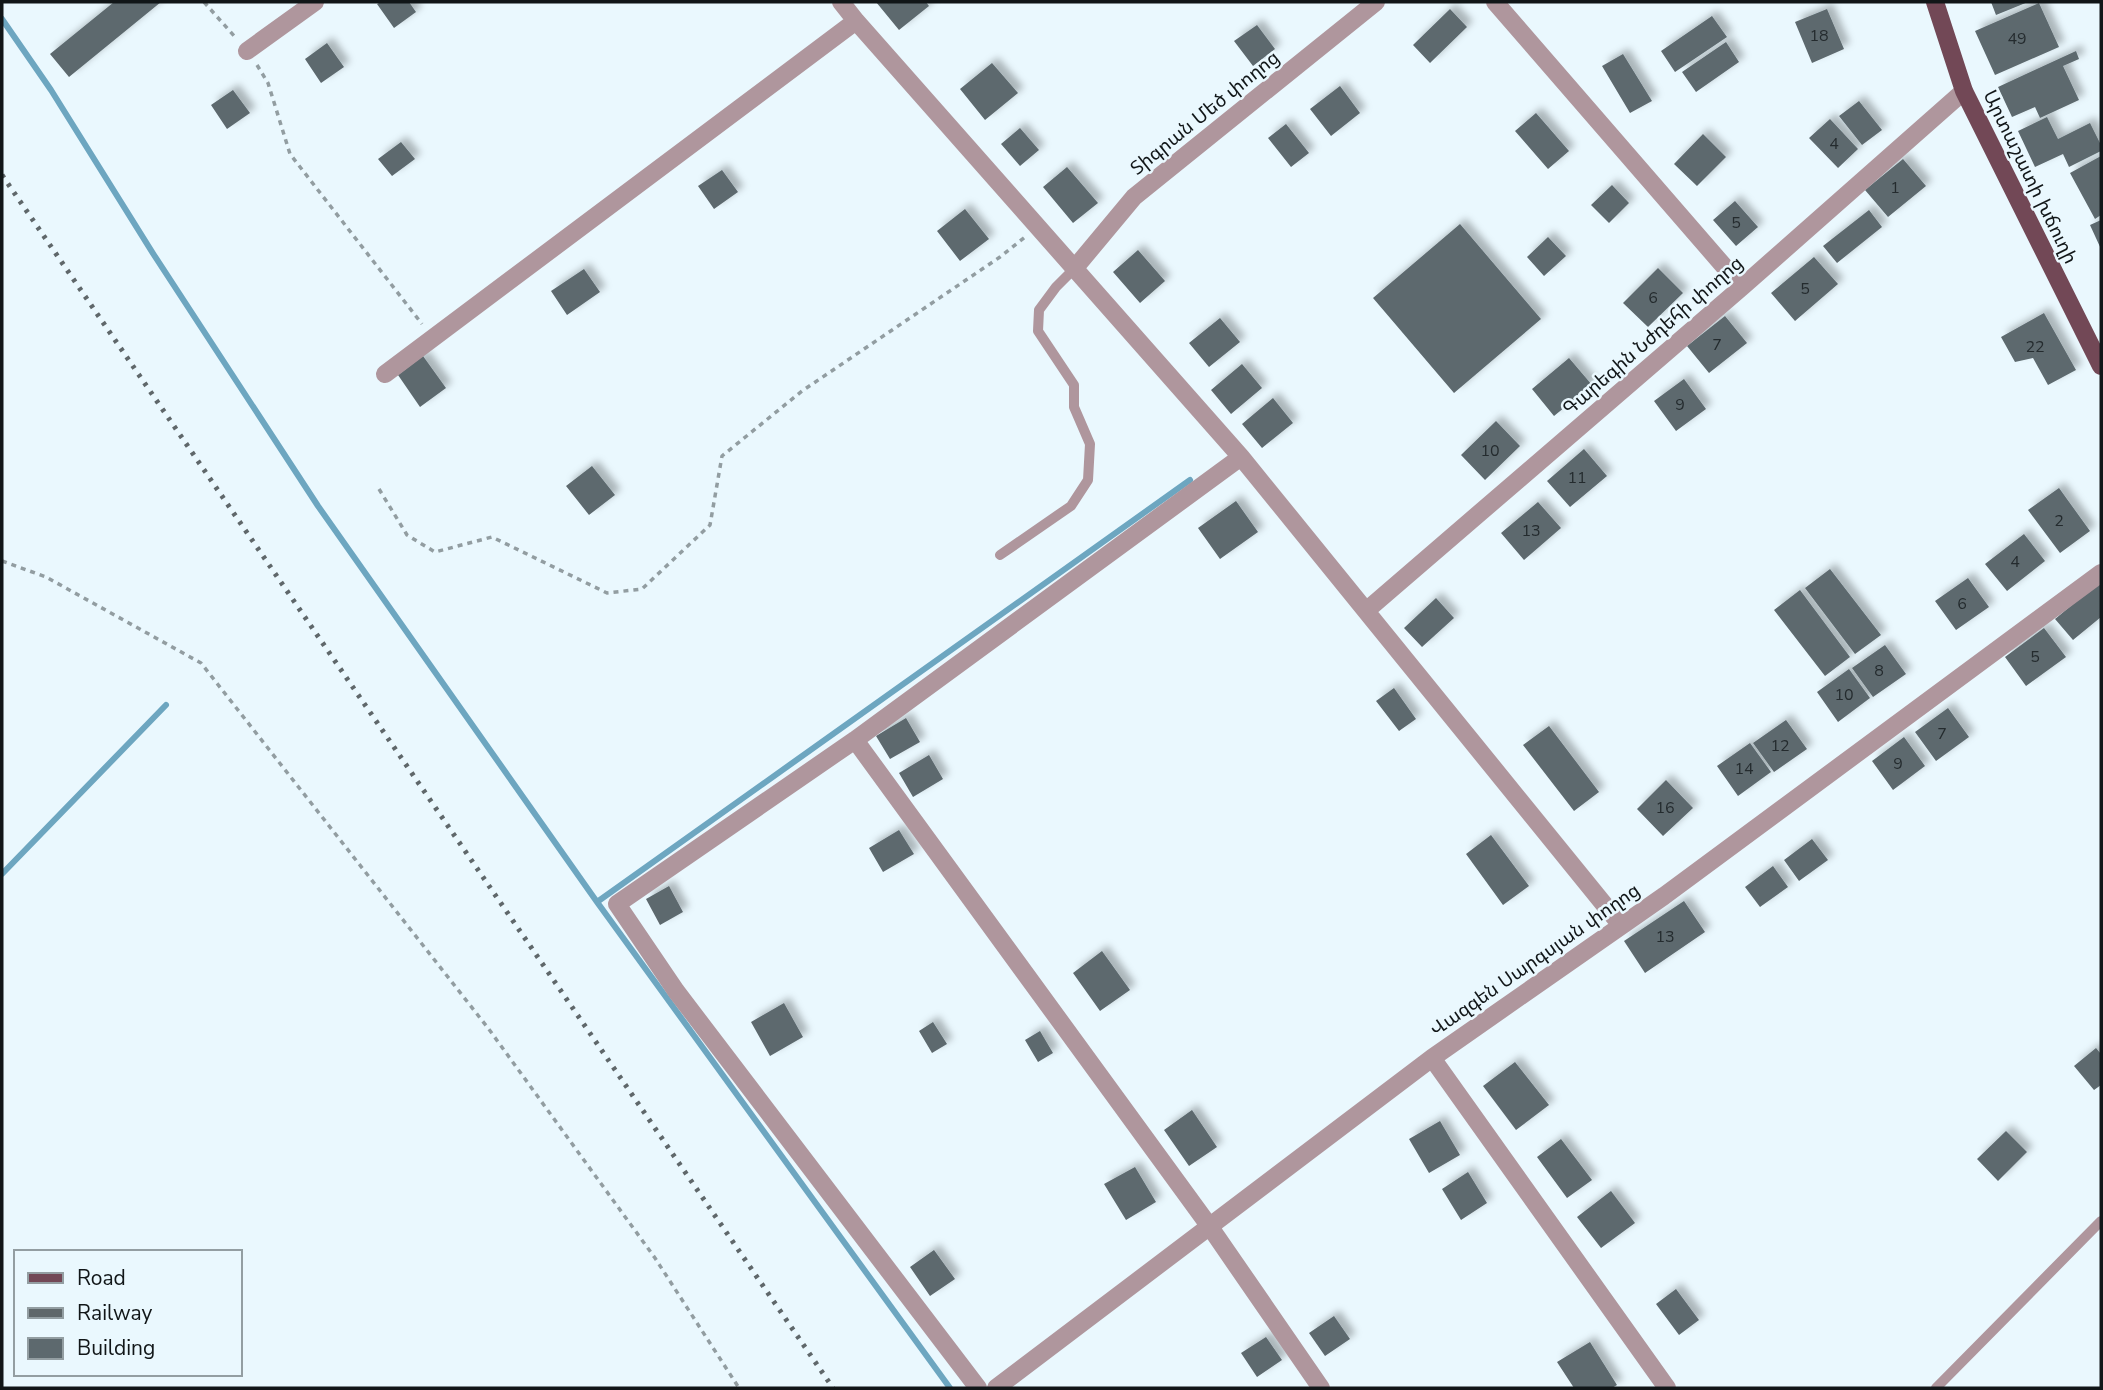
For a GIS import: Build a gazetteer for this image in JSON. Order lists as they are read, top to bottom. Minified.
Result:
{"streets":{"main road":["Արտաշատի խճուղի"],"street":["Տիգրան Մեծ փողոց","Գարեգին Նժդեհի փողոց","Վազգեն Սարգսյան փողոց"]},"crossings":[["Արտաշատի խճուղի","Գարեգին Նժդեհի փողոց"]],"house_numbers":["18","49","4","1","5","5","6","7","22","9","10","11","2","13","4","6","5","8","10","7","12","9","14","16","13"],"legend":["Road","Railway","Building"]}
